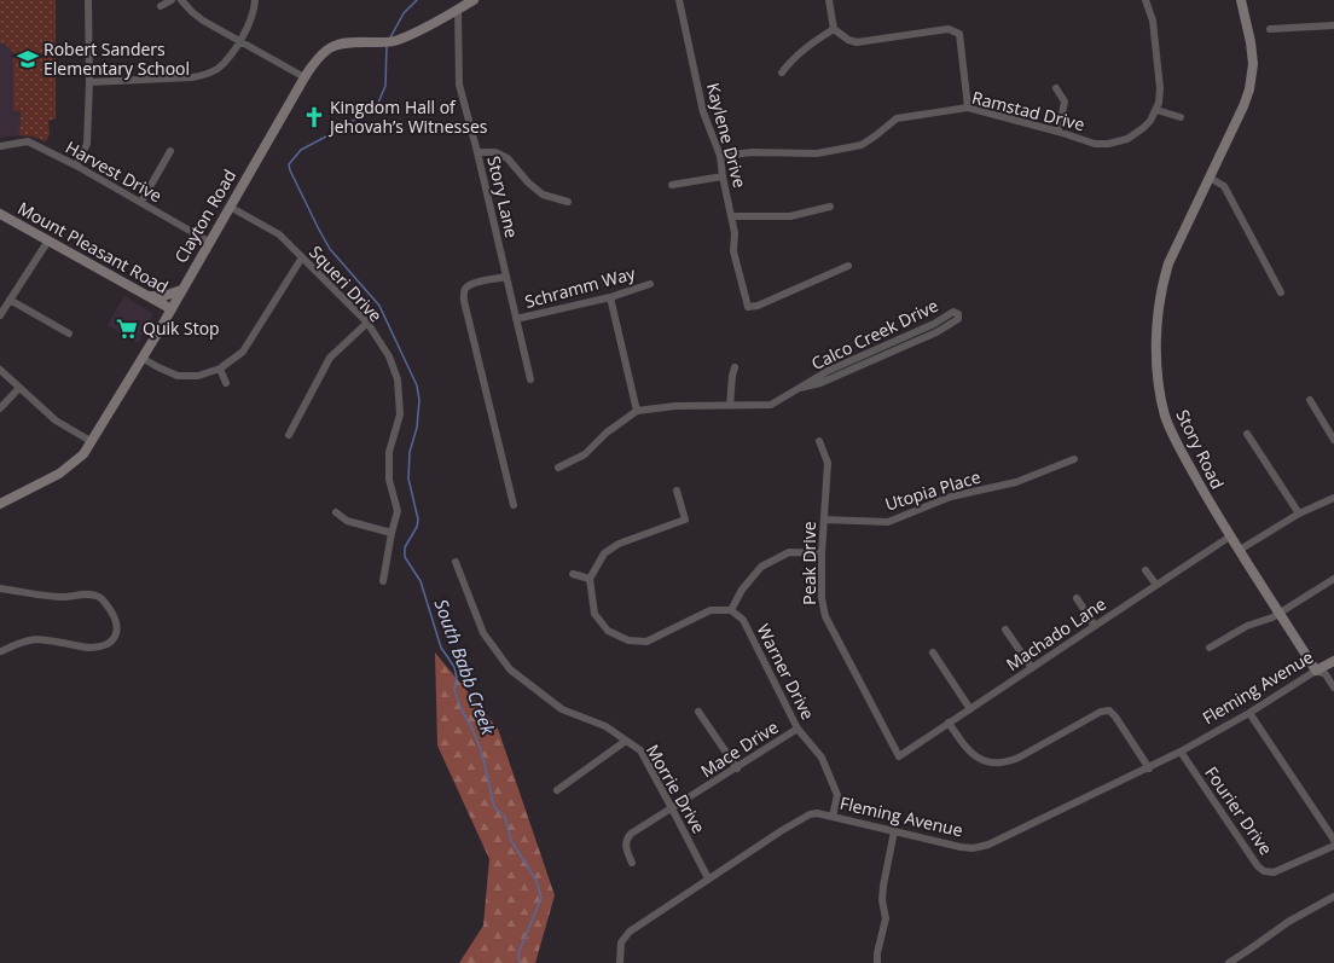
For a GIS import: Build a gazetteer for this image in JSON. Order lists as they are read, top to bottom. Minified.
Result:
{"streets":{"street":["Ramstad Drive","Kaylene Drive","Harvest Drive","Story Lane","Clayton Road","Mount Pleasant Road","Squeri Drive","Schramm Way","Calco Creek Drive","Story Road","Utopia Place","Peak Drive","Machado Lane","Warner Drive","Fleming Avenue","Mace Drive","Morrie Drive","Fourier Drive"]},"crossings":[["Ramstad Drive","Kaylene Drive"],["Harvest Drive","Clayton Road"],["Story Lane","Clayton Road"],["Story Lane","Schramm Way"],["Clayton Road","Mount Pleasant Road"],["Clayton Road","Squeri Drive"],["Story Road","Machado Lane"],["Story Road","Fleming Avenue"],["Utopia Place","Peak Drive"],["Peak Drive","Machado Lane"],["Warner Drive","Fleming Avenue"],["Warner Drive","Mace Drive"],["Fleming Avenue","Morrie Drive"],["Fleming Avenue","Fourier Drive"],["Mace Drive","Morrie Drive"]],"water":["South Babb Creek"],"places":{"school or university":["Robert Sanders Elementary School"],"church":["Kingdom Hall of Jehovah’s Witnesses"],"supermarket":["Quik Stop"]}}
